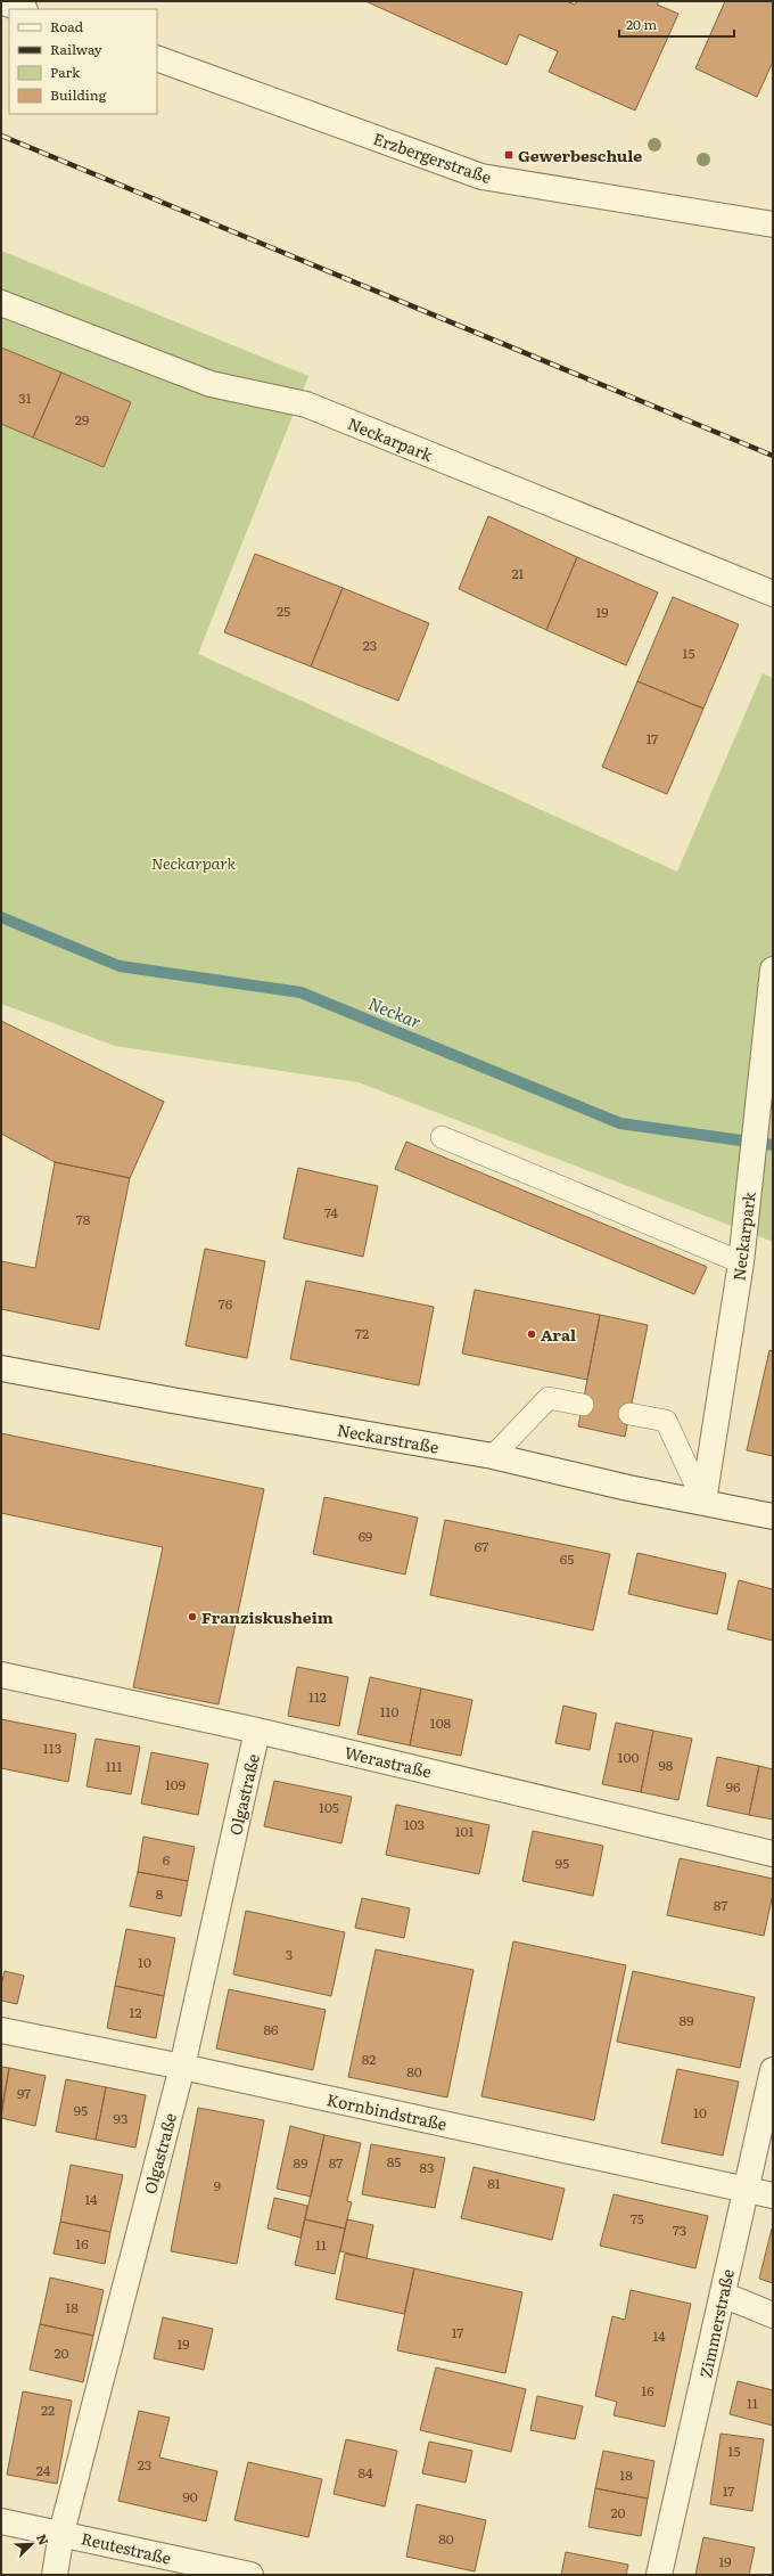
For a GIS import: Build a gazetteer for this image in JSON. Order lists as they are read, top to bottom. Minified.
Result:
{"streets":{"street":["Erzbergerstraße","Neckarpark","Neckarstraße","Werastraße","Olgastraße","Kornbindstraße","Zimmerstraße","Reutestraße"]},"crossings":[["Neckarpark","Neckarstraße"],["Werastraße","Olgastraße"],["Olgastraße","Kornbindstraße"],["Olgastraße","Reutestraße"],["Kornbindstraße","Zimmerstraße"]],"water":["Neckar"],"parks":["Neckarpark"],"places":{"transit":["Gewerbeschule"],"other":["Aral","Franziskusheim"]},"house_numbers":["31","29","21","25","19","23","15","17","74","78","76","72","69","67","65","112","110","108","113","100","98","111","109","96","105","103","101","6","95","8","87","3","10","12","89","86","82","80","97","95","10","93","85","89","87","83","81","9","14","75","73","16","11","18","17","14","19","20","16","11","22","15","23","24","84","18","17","90","20","80","19"],"legend":["Road","Railway","Park","Building"],"scale_bar":"20 m","north":"top right"}
